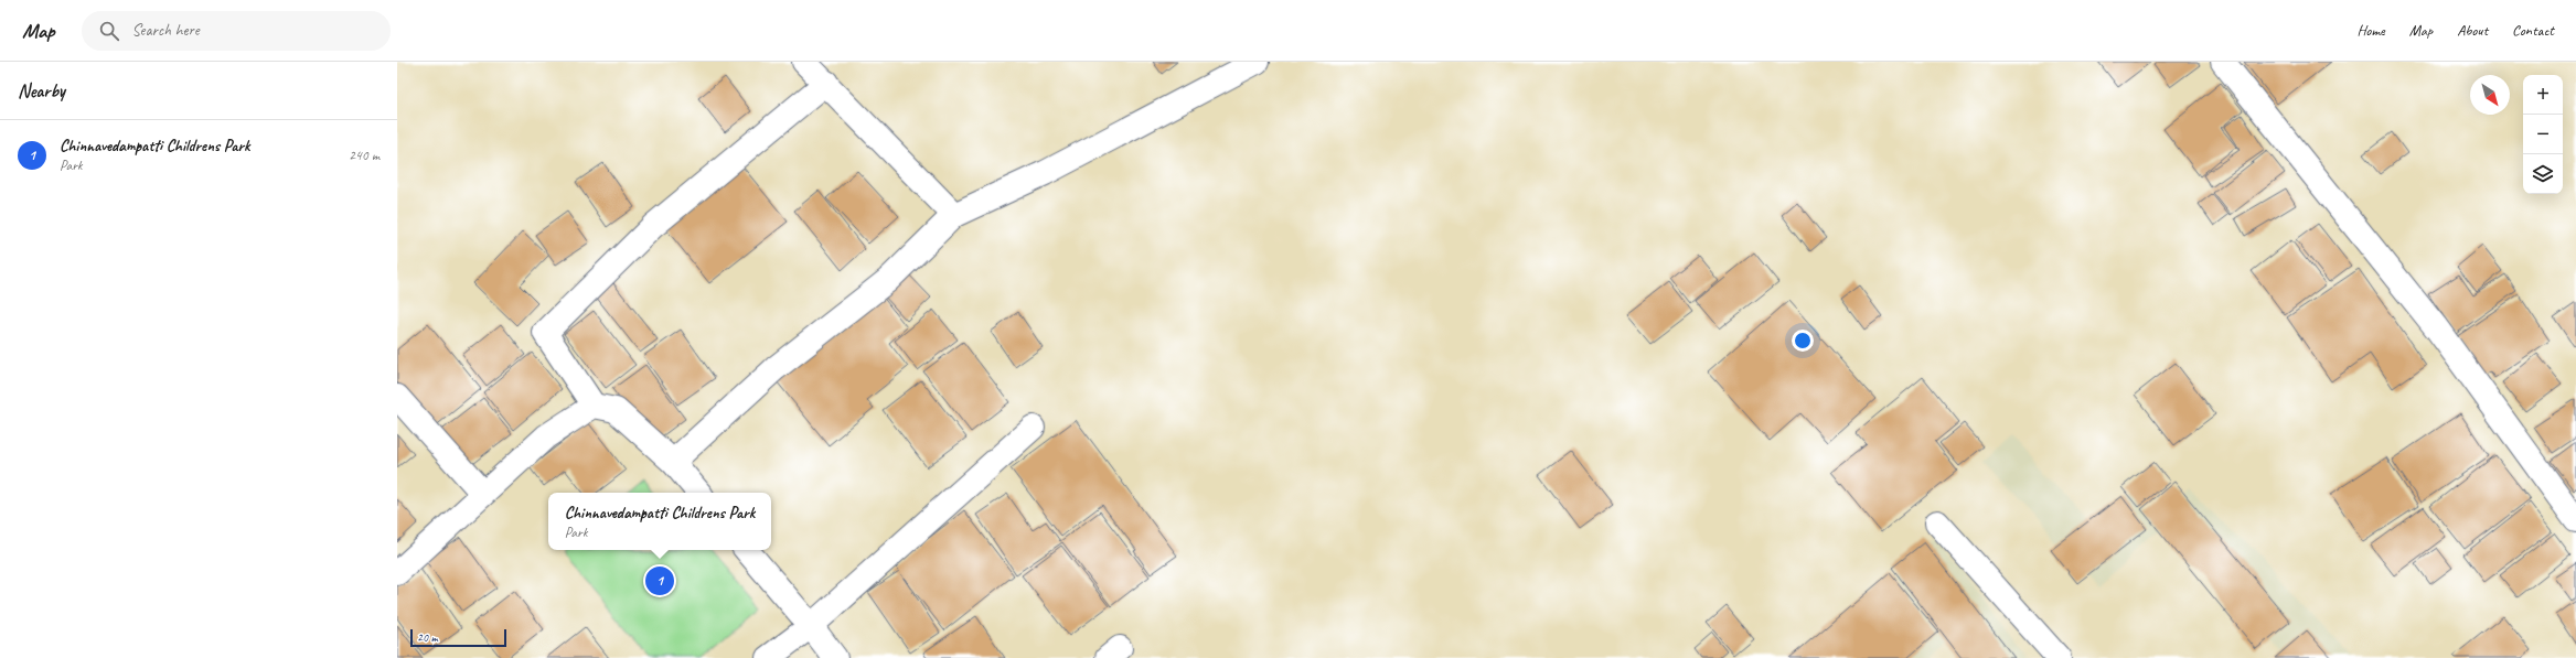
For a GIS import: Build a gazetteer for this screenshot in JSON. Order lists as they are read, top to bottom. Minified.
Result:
{"scale_bar":"20 m","north":"bottom right","page":{"header":"Map","search":"Search here","nav":["Home","Map","About","Contact"],"heading":"Nearby","map_buttons":["+","−"],"list":[{"mark":"1","name":"Chinnavedampatti Childrens Park","note":"Park","value":"240 m"}],"popup":["Chinnavedampatti Childrens Park","Park"],"pins":"1","scale":"20 m"}}
